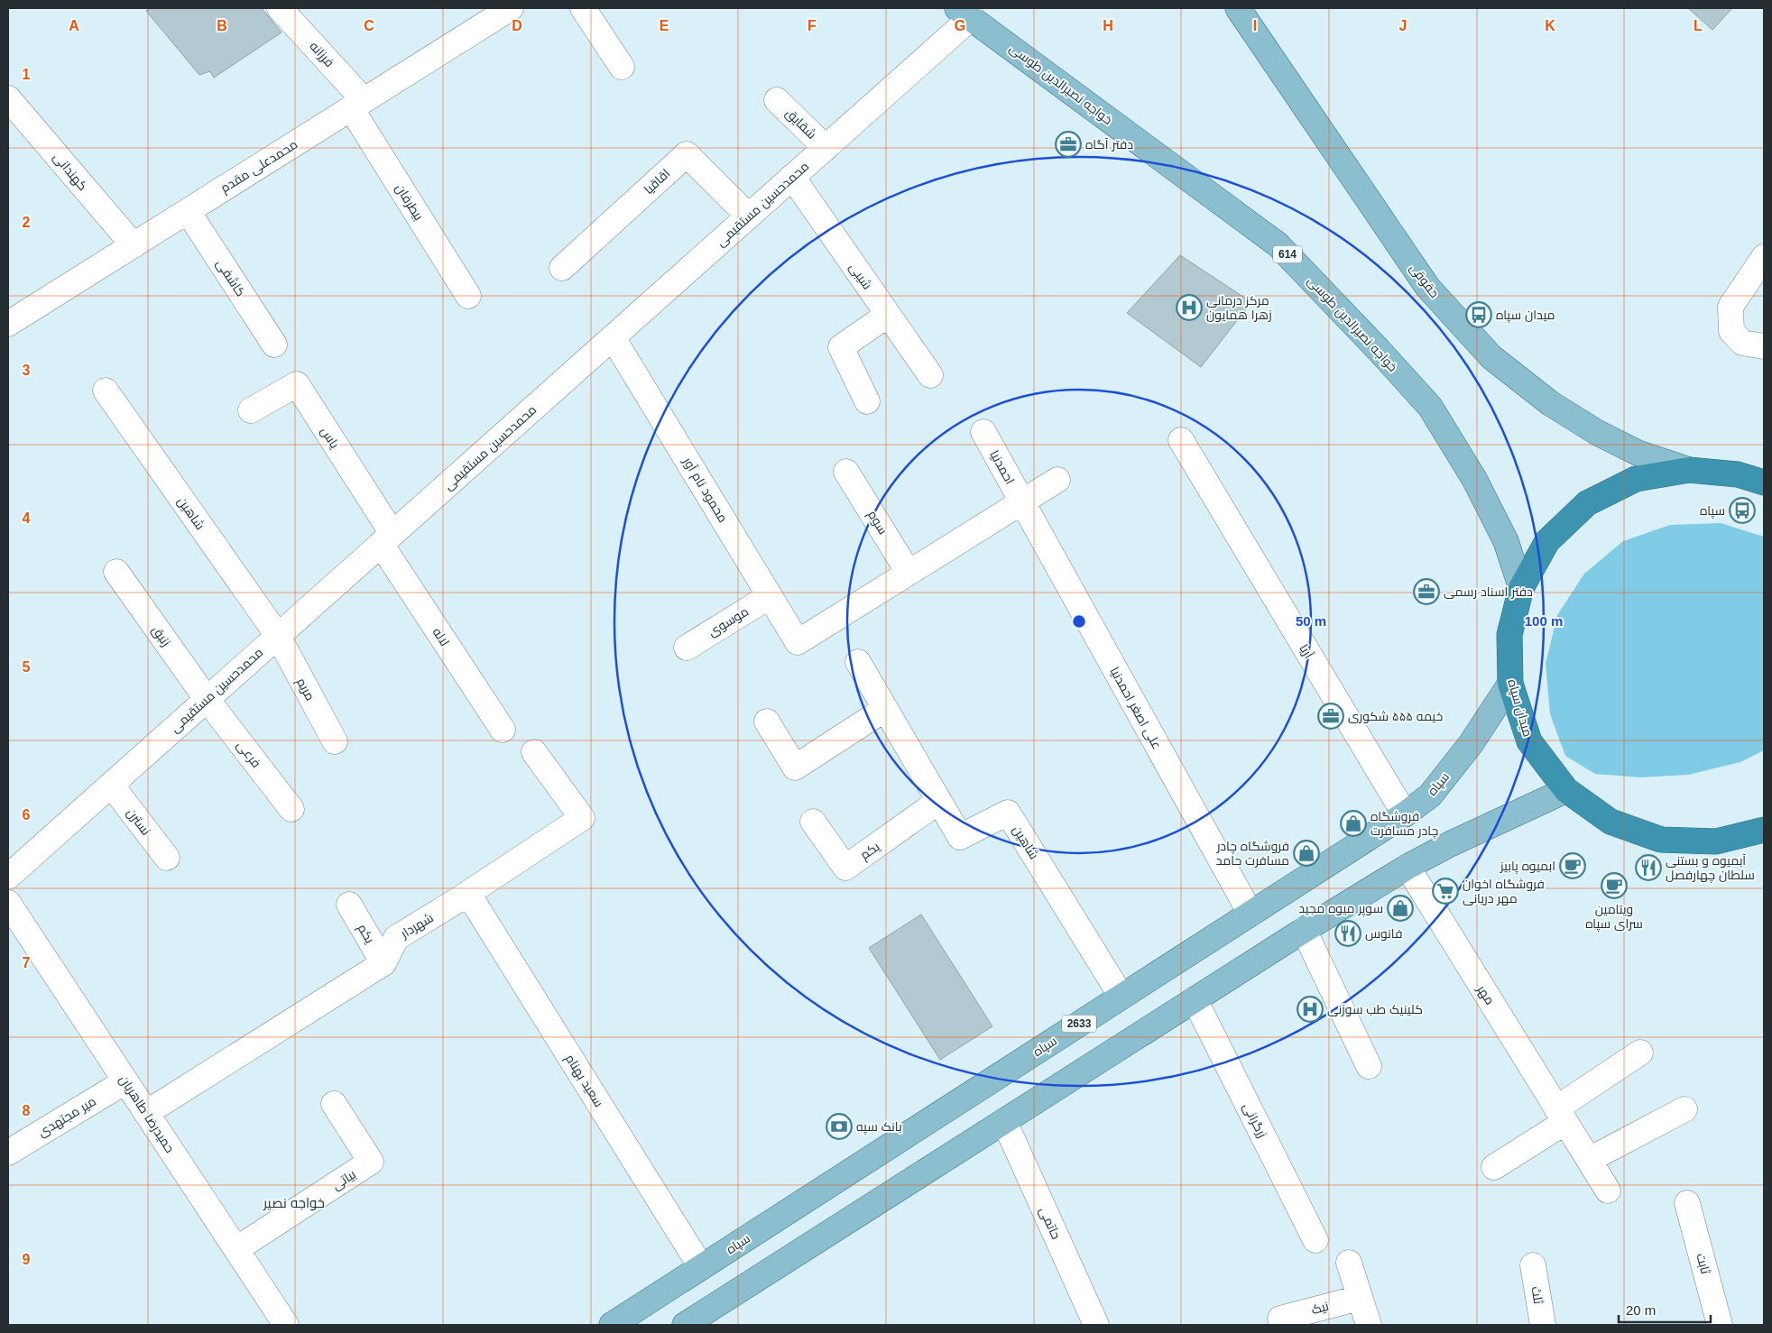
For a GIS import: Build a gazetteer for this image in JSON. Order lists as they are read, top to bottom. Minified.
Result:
{"streets":{"highway":["میدان سپاه"],"main road":["خواجه نصیرالدین طوسی","614","حقوقی","سپاه","2633"],"street":["فرزانه","شقایق","محمدعلی مقدم","کهندانی","اقاقیا","بیطرفان","محمدحسین مستقیمی","شیبی","کاشفی","یاس","احمدنیا","محمود نام آور","شاهین","سوم","موسوی","زنبق","لاله","آریا","مریم","علی اصغر احمدنیا","فرعی","نسترن","یکم","شهردار","مهر","سعید بهنام","حمیدرضا طاهریان","میر مجتهدی","زرگرانی","بیاتی","حاتمی","ثابت","ثلث","نیک"]},"crossings":[["فرزانه","محمدعلی مقدم"],["فرزانه","بیطرفان"],["خواجه نصیرالدین طوسی","محمدحسین مستقیمی"],["خواجه نصیرالدین طوسی","میدان سپاه"],["شقایق","محمدحسین مستقیمی"],["محمدعلی مقدم","کهندانی"],["محمدعلی مقدم","بیطرفان"],["محمدعلی مقدم","کاشفی"],["اقاقیا","محمدحسین مستقیمی"],["محمدحسین مستقیمی","شیبی"],["محمدحسین مستقیمی","یاس"],["محمدحسین مستقیمی","محمود نام آور"],["محمدحسین مستقیمی","شاهین"],["محمدحسین مستقیمی","زنبق"],["محمدحسین مستقیمی","لاله"],["محمدحسین مستقیمی","مریم"],["محمدحسین مستقیمی","فرعی"],["محمدحسین مستقیمی","نسترن"],["حقوقی","میدان سپاه"],["یاس","لاله"],["احمدنیا","علی اصغر احمدنیا"],["محمود نام آور","سوم"],["محمود نام آور","موسوی"],["شاهین","مریم"],["شاهین","سپاه"],["شاهین","یکم"],["زنبق","فرعی"],["آریا","سپاه"],["علی اصغر احمدنیا","سپاه"],["میدان سپاه","سپاه"],["سپاه","سعید بهنام"],["یکم","شهردار"],["شهردار","سعید بهنام"],["حمیدرضا طاهریان","میر مجتهدی"],["حمیدرضا طاهریان","بیاتی"]],"districts":["خواجه نصیر"],"places":{"office":["دفتر آگاه","دفتر اسناد رسمی","خیمه ۵۵۵ شکوری"],"hospital":["مرکز درمانی زهرا همایون","کلینیک طب سوزنی"],"bus stop":["میدان سپاه","سپاه"],"shop":["فروشگاه چادر مسافرت","فروشگاه چادر مسافرت حامد","سوپر میوه مجید"],"cafe":["ابمیوه پابیز","ویتامین سرای سپاه"],"restaurant":["آبمیوه و بستنی سلطان چهارفصل","فانوس"],"supermarket":["فروشگاه اخوان مهر دریانی"],"bank":["بانک سپه"]},"scale_bar":"20 m","grid":{"columns":["A","B","C","D","E","F","G","H","I","J","K","L"],"rows":["1","2","3","4","5","6","7","8","9"]},"rings":["50 m","100 m"]}
